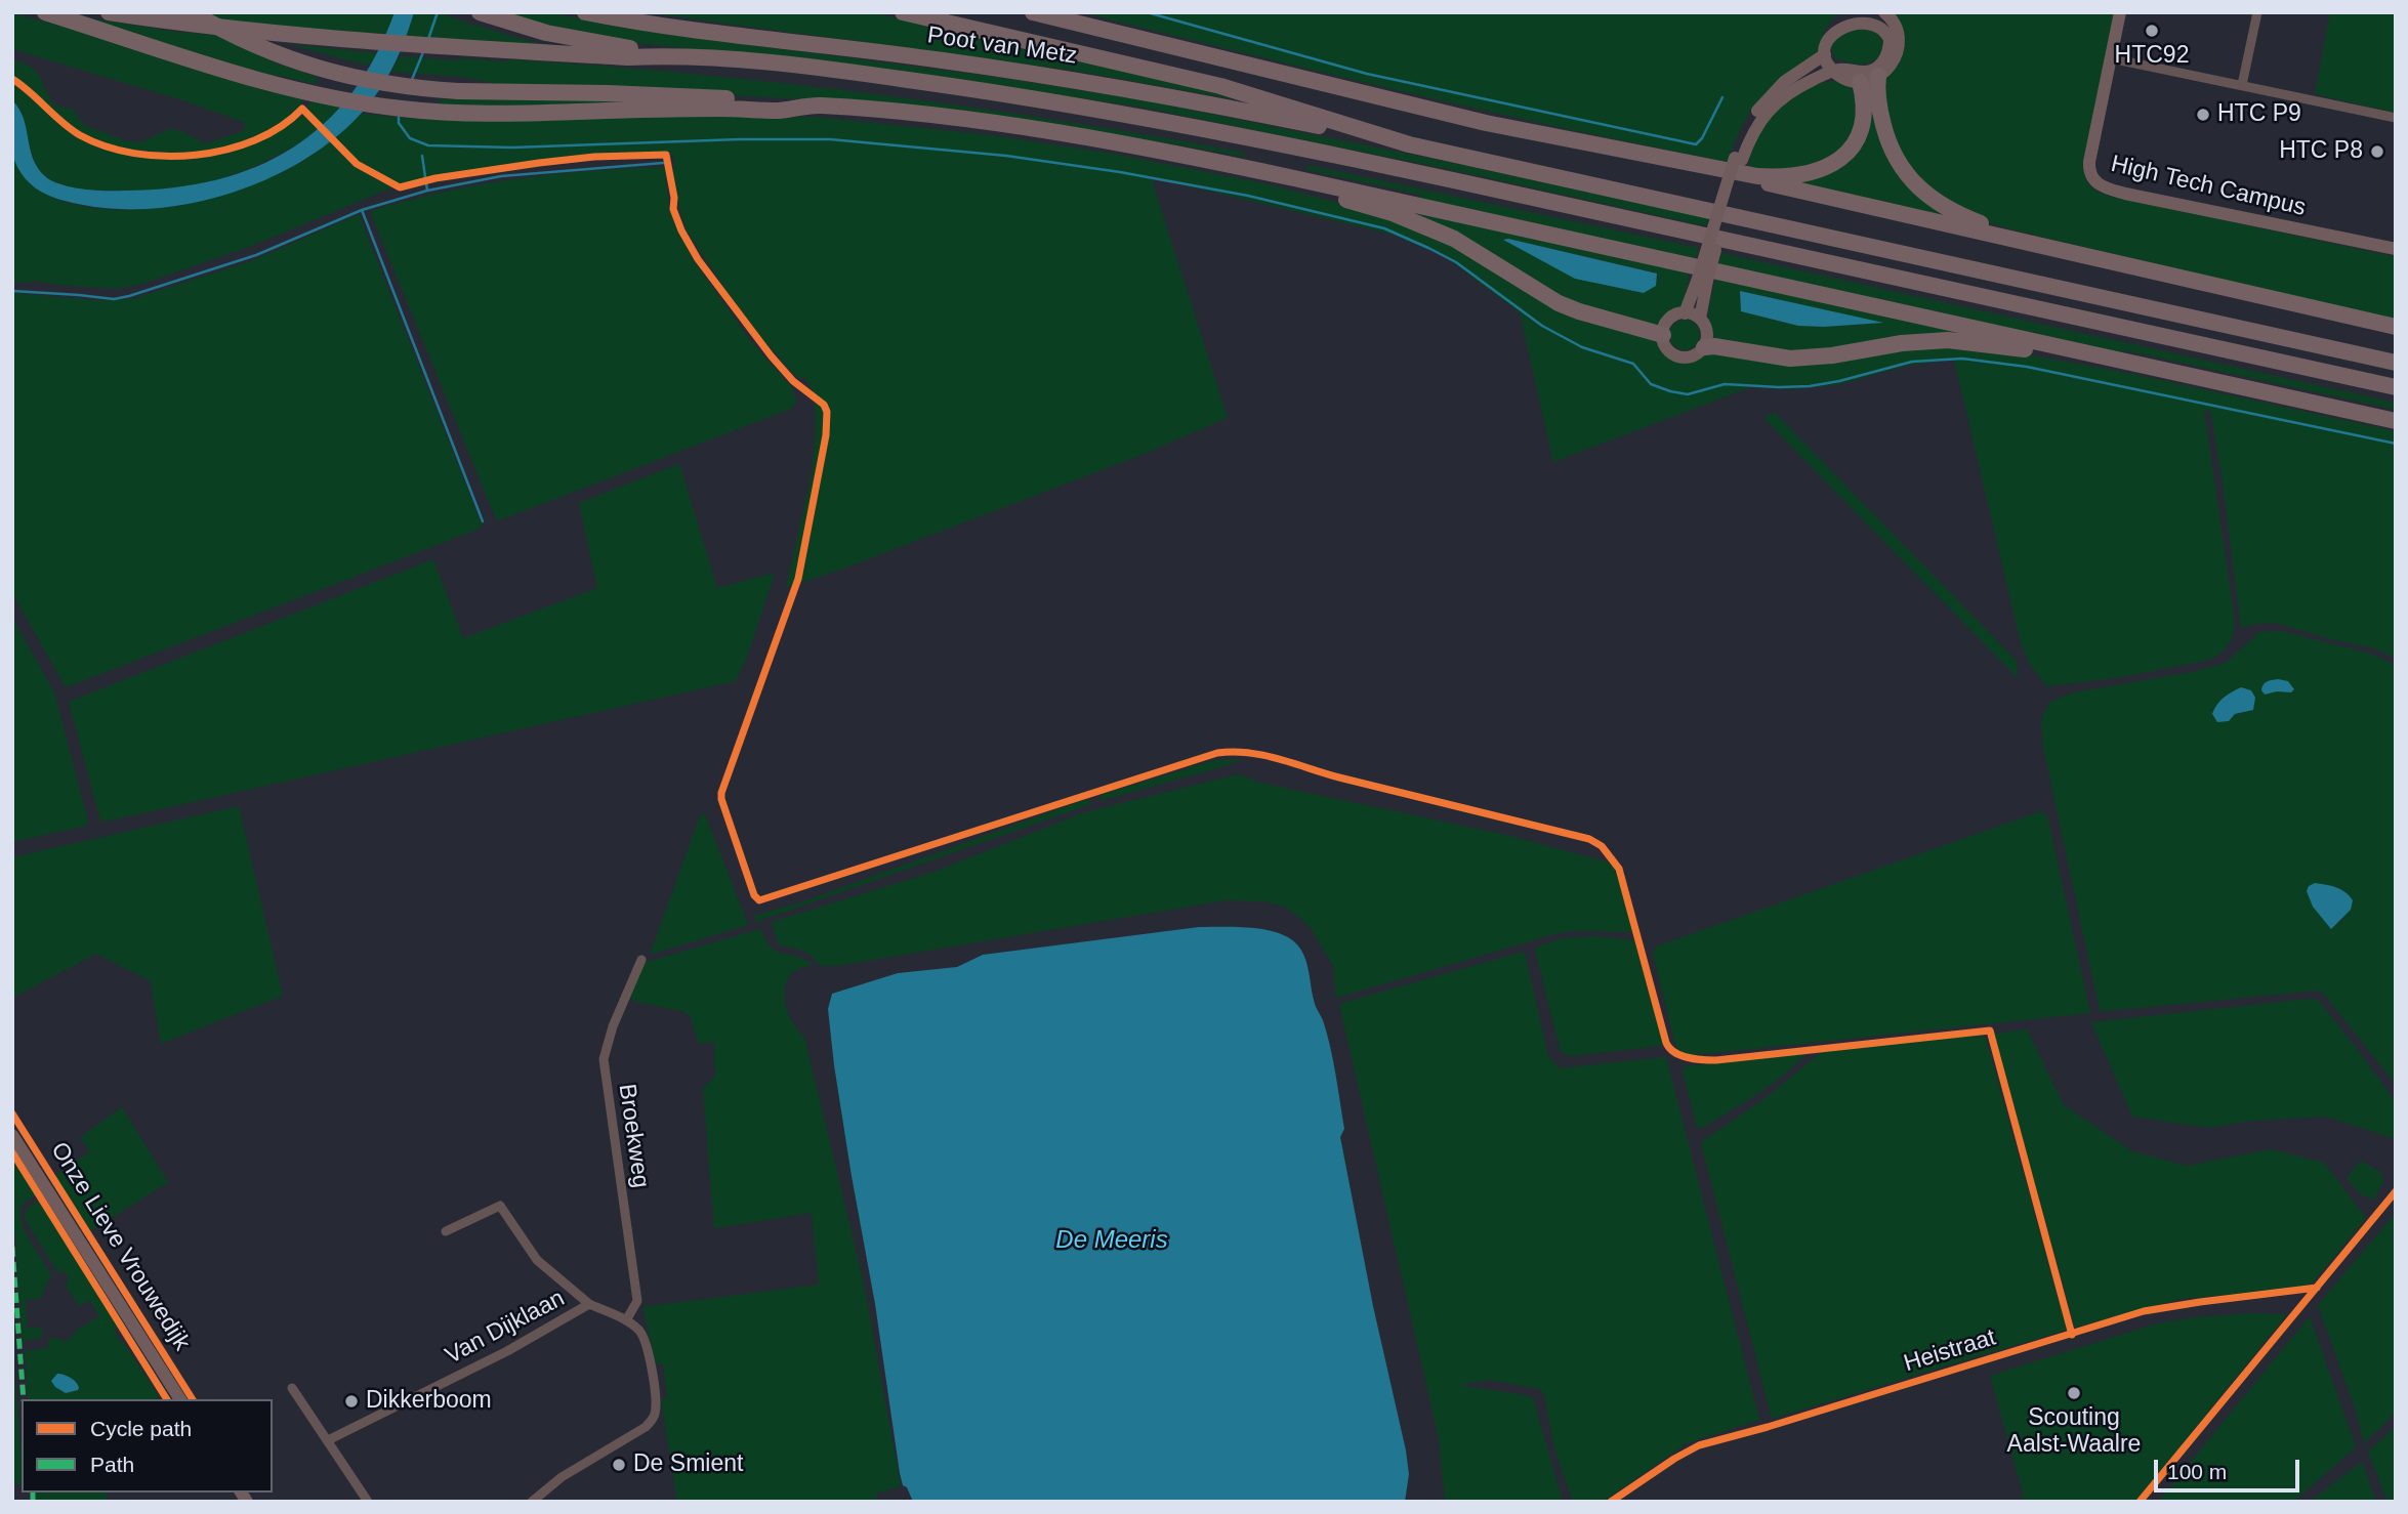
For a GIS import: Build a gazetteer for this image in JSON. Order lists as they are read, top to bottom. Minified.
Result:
{"streets":{"highway":["Poot van Metz"],"street":["High Tech Campus","Broekweg","Onze Lieve Vrouwedijk","Van Dijklaan"],"cycle path":["Heistraat"]},"crossings":[["Broekweg","Van Dijklaan"]],"water":["De Meeris"],"places":["HTC92","HTC P9","HTC P8","Scouting Aalst-Waalre","Dikkerboom","De Smient"],"legend":["Cycle path","Path"],"scale_bar":"100 m"}
